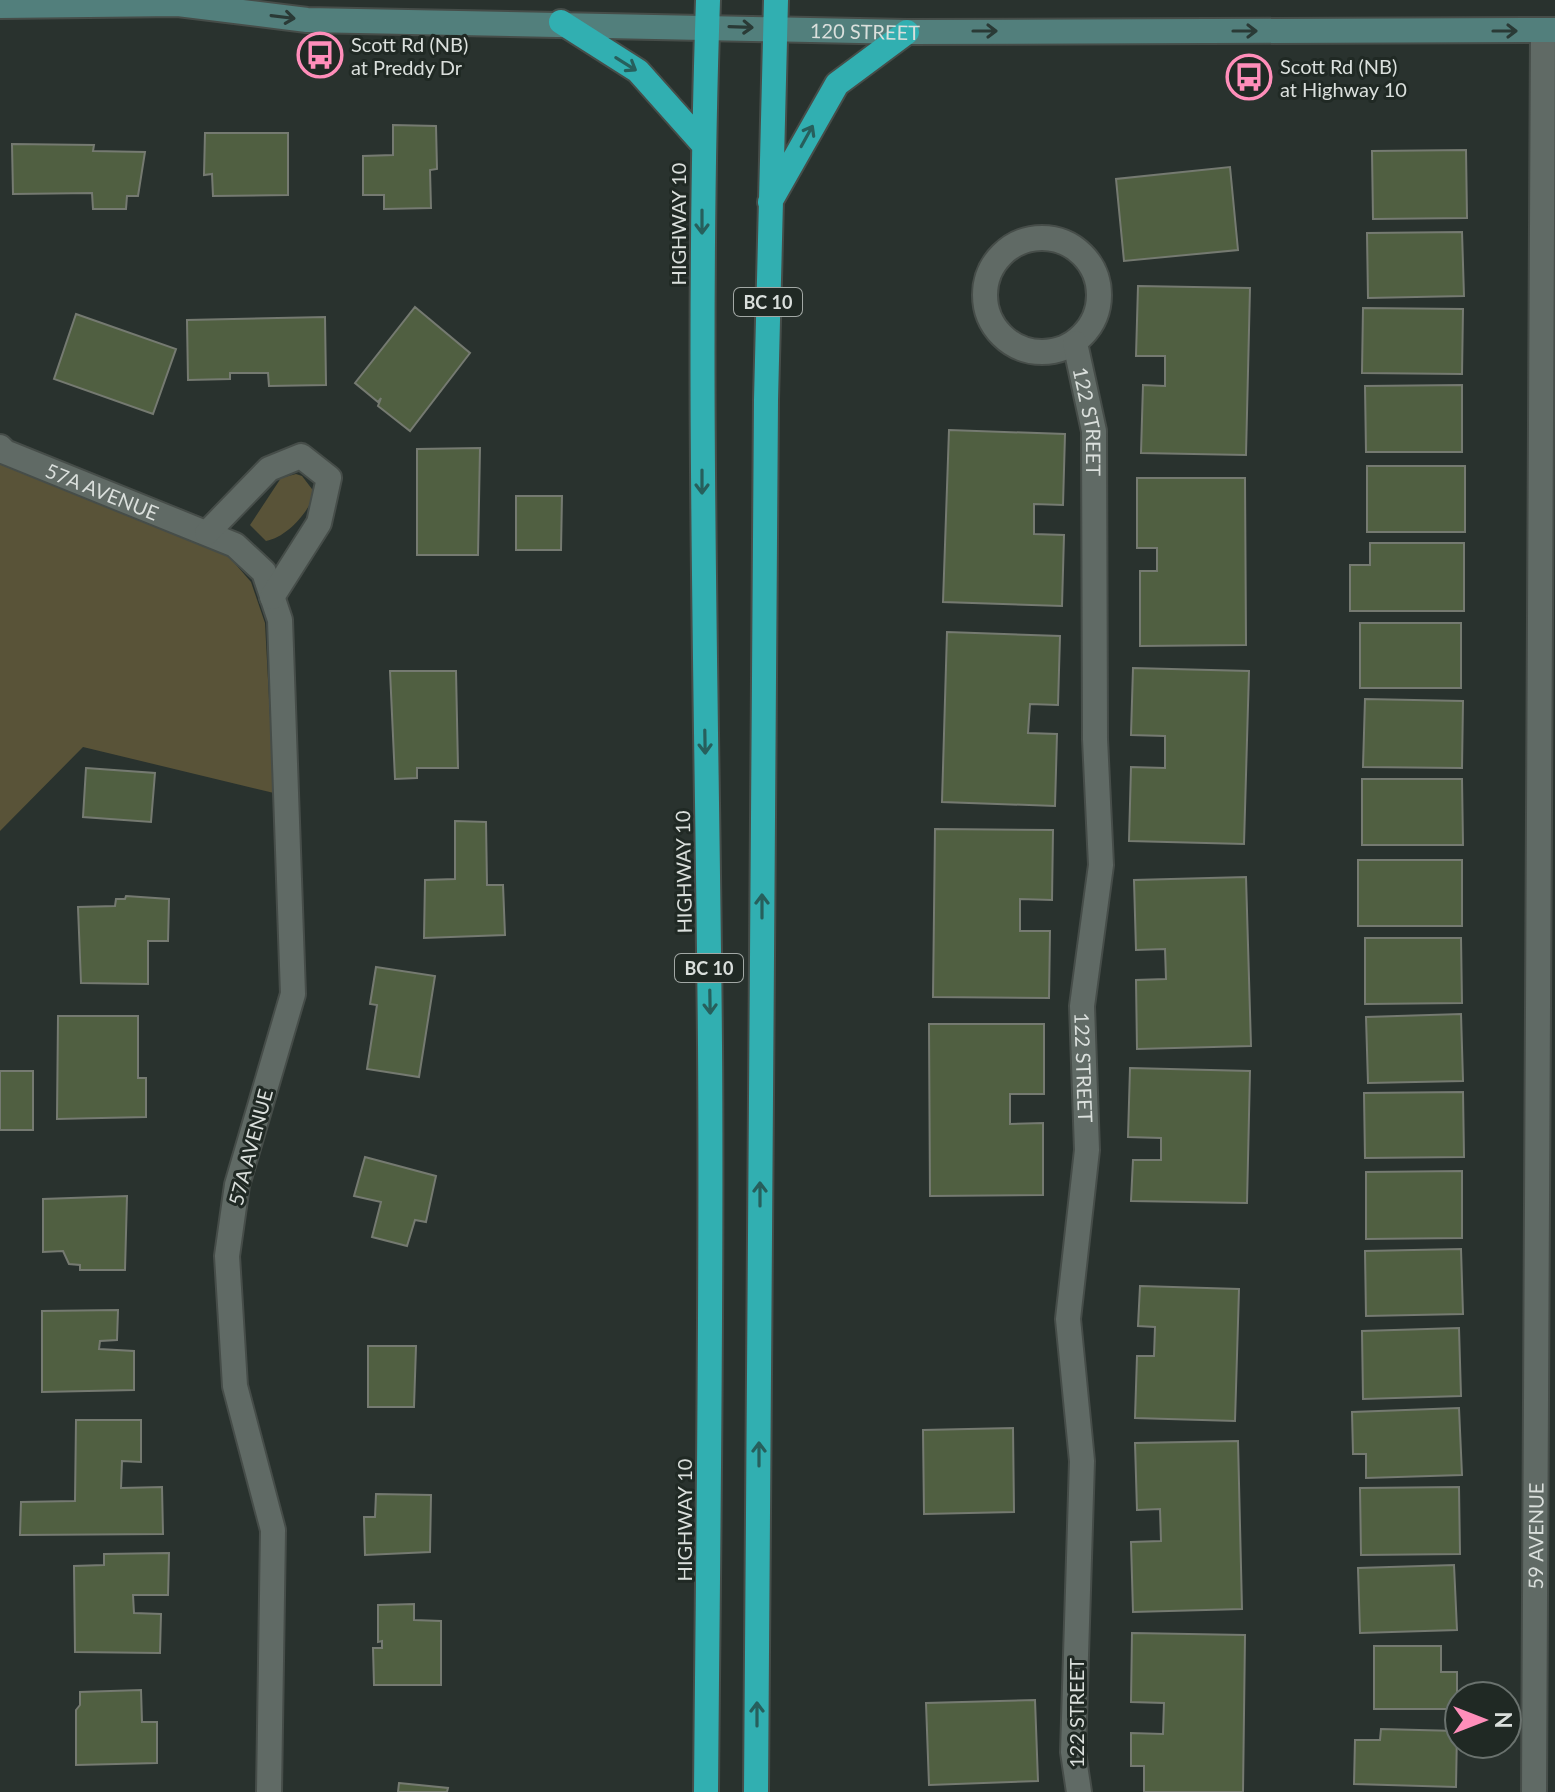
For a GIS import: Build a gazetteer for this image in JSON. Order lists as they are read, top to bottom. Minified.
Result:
{"streets":{"highway":["HIGHWAY 10","BC 10"],"main road":["120 STREET"],"street":["122 STREET","57A AVENUE","59 AVENUE"]},"crossings":[["120 STREET","HIGHWAY 10"],["120 STREET","BC 10"],["120 STREET","59 AVENUE"]],"one_way":["120 STREET"],"places":{"bus stop":["Scott Rd (NB) at Preddy Dr","Scott Rd (NB) at Highway 10"]},"north":"right"}
